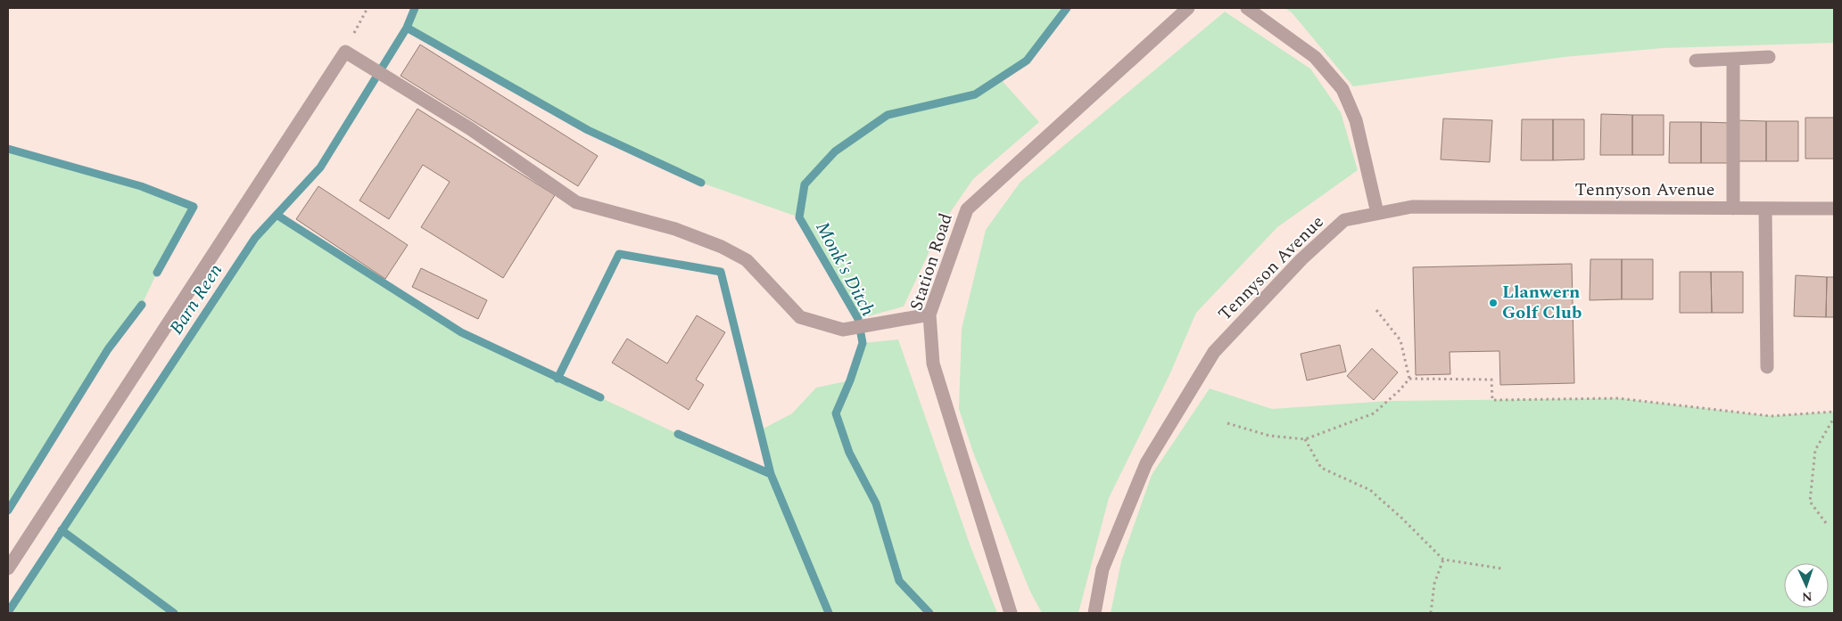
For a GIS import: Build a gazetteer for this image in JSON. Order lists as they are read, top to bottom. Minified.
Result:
{"streets":{"street":["Tennyson Avenue","Station Road"]},"water":["Monk's Ditch","Barn Reen"],"places":["Llanwern Golf Club"],"north":"bottom"}
